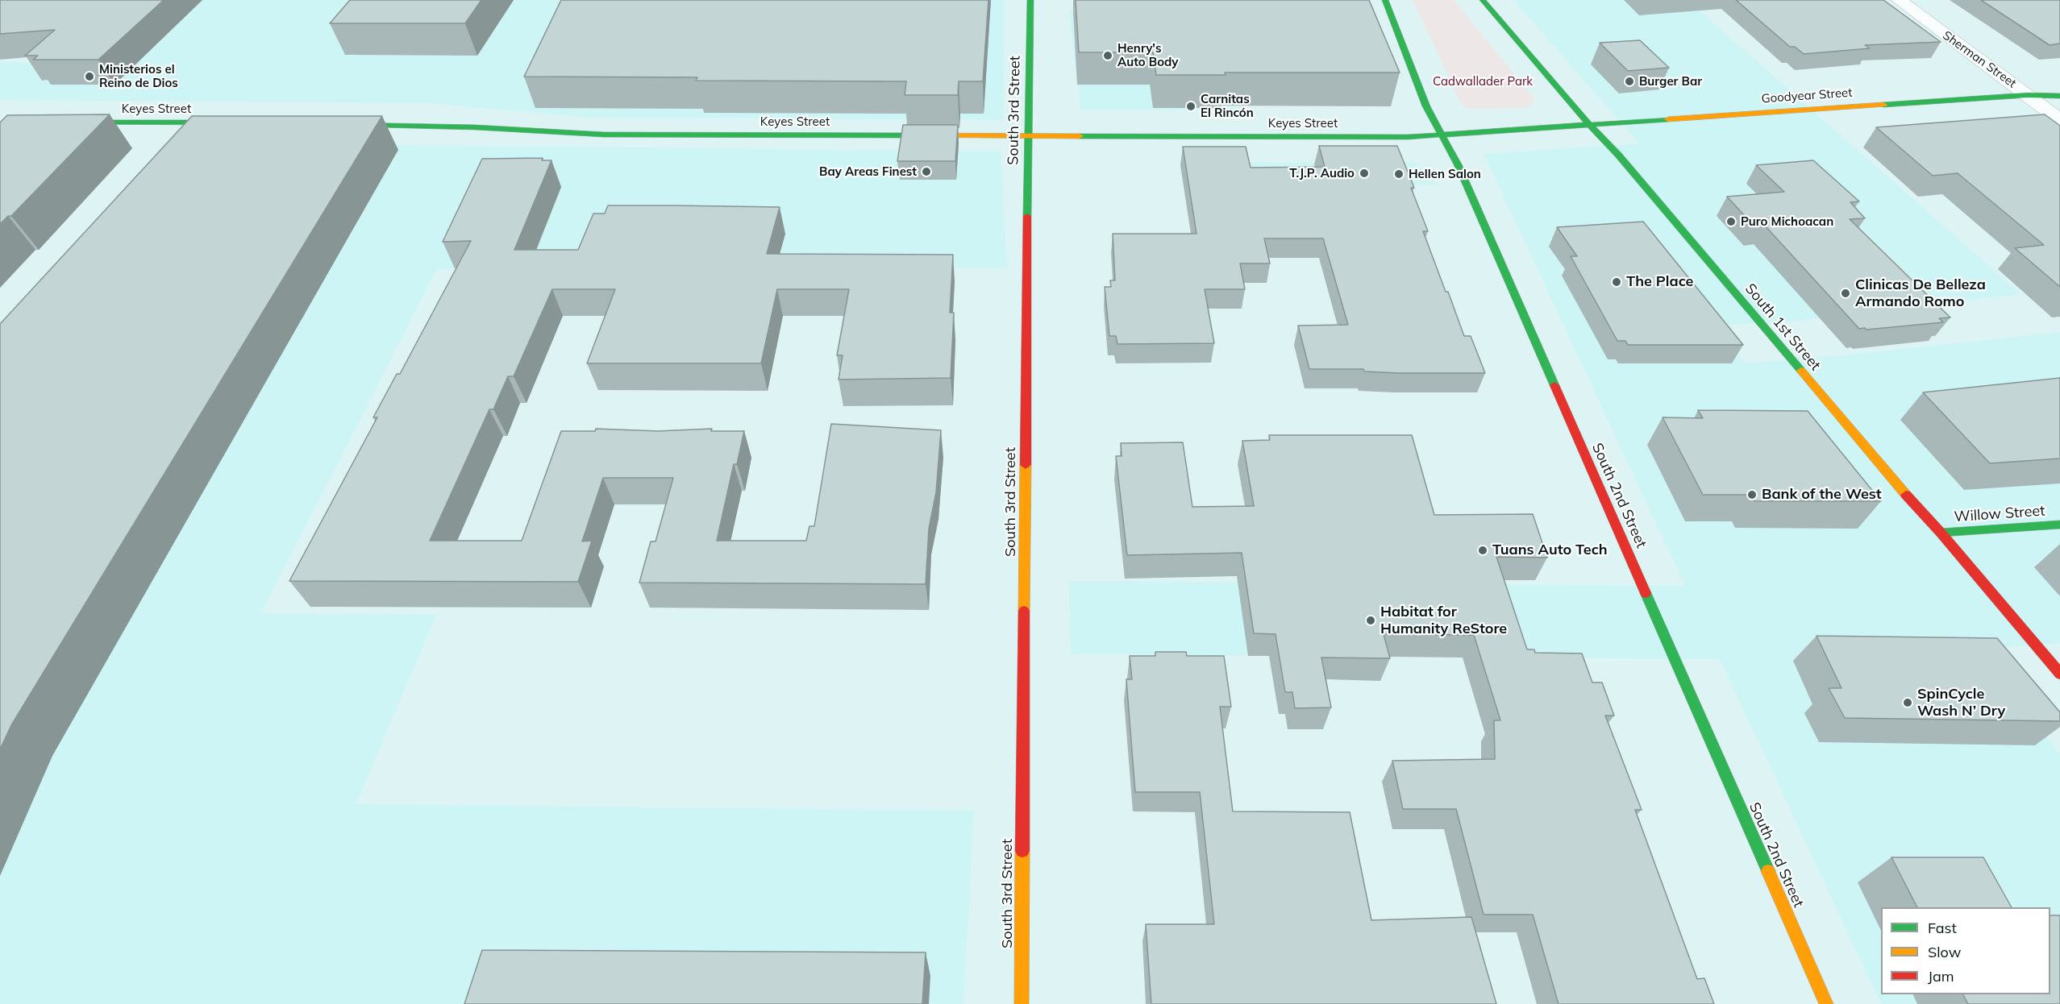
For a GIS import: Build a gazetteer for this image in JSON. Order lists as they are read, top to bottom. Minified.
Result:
{"streets":{"main road":["Goodyear Street","Keyes Street","South 3rd Street","South 1st Street","South 2nd Street","Willow Street"],"street":["Sherman Street"]},"crossings":[["Sherman Street","Goodyear Street"],["Goodyear Street","Keyes Street"],["Goodyear Street","South 1st Street"],["Keyes Street","South 3rd Street"],["Keyes Street","South 1st Street"],["Keyes Street","South 2nd Street"],["South 1st Street","Willow Street"]],"parks":["Cadwallader Park"],"places":["Henry's Auto Body","Ministerios el Reino de Dios","Burger Bar","Carnitas El Rincón","Bay Areas Finest","T.J.P. Audio","Hellen Salon","Puro Michoacan","The Place","Clinicas De Belleza Armando Romo","Bank of the West","Tuans Auto Tech","Habitat for Humanity ReStore","SpinCycle Wash N’ Dry"],"legend":["Fast","Slow","Jam"]}
